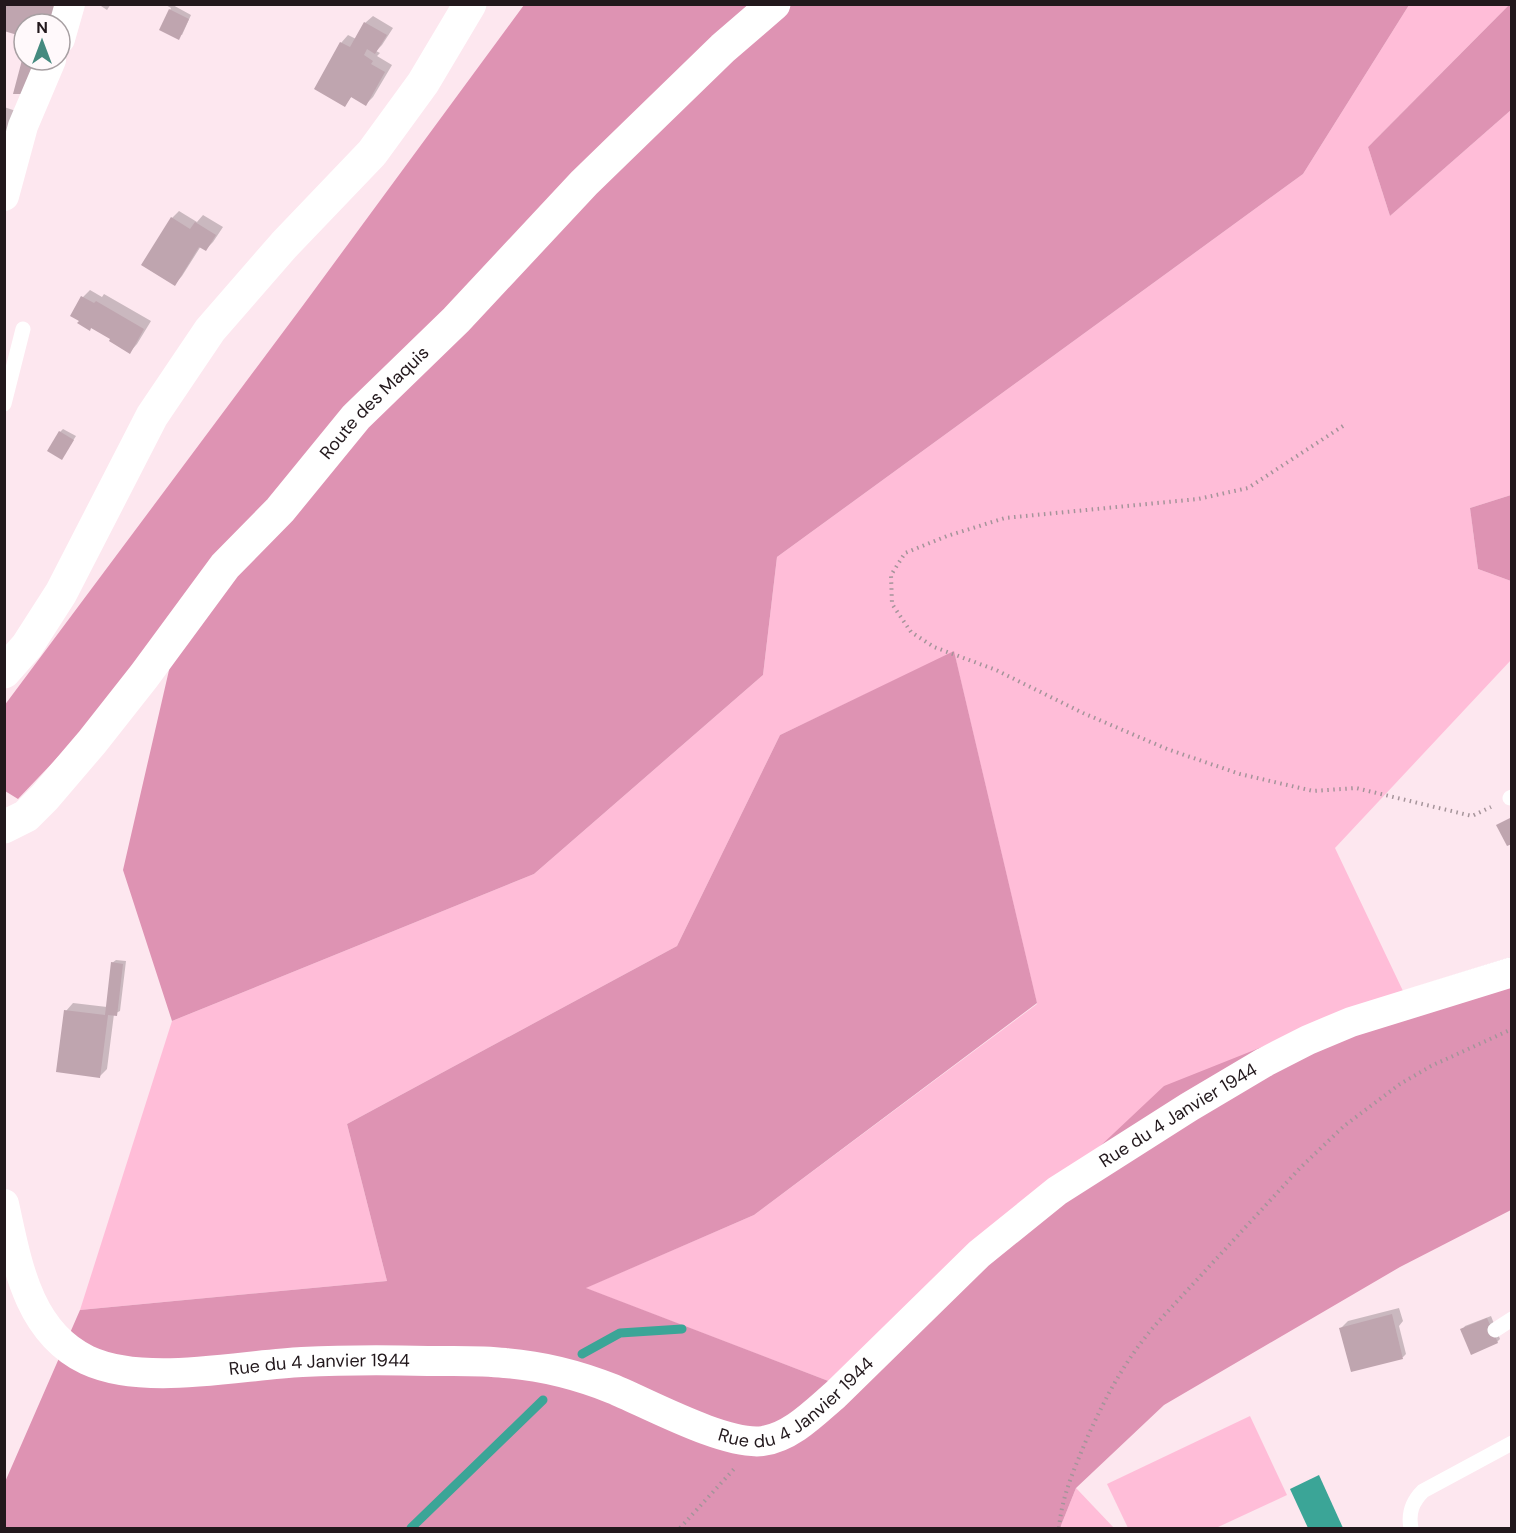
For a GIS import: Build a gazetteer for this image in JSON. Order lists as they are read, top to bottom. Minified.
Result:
{"streets":{"street":["Route des Maquis","Rue du 4 Janvier 1944"]},"north":"top"}
